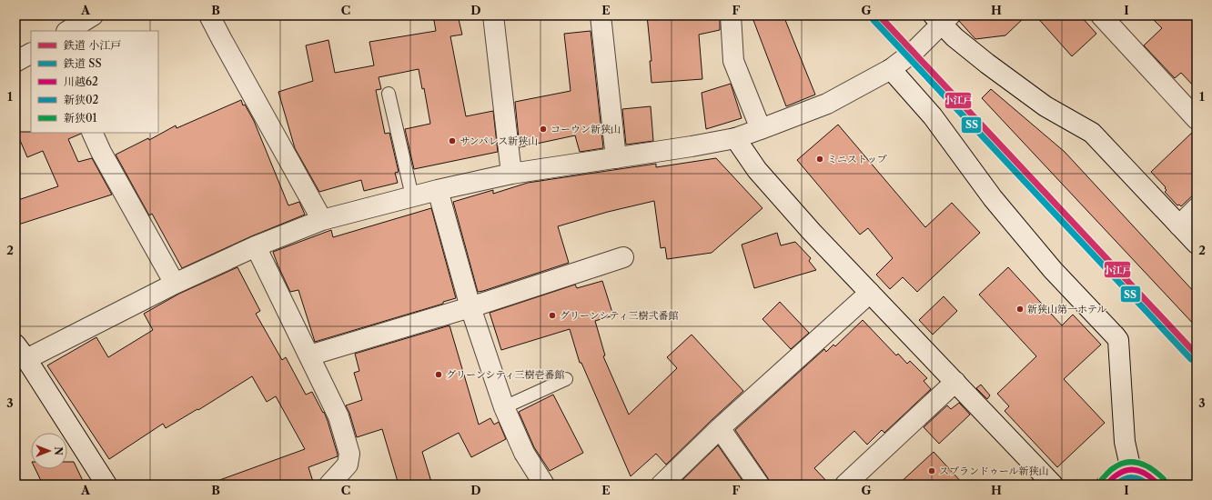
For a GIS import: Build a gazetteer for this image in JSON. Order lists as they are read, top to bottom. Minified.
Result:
{"places":["コーウン新狭山","サンパレス新狭山","ミニストップ","新狭山第一ホテル","グリーンシティ三樹弐番館","グリーンシティ三樹壱番館","スプランドゥール新狭山"],"lines":["rail line 小江戸","rail line SS","transit line 新狭01","transit line 川越62","transit line 新狭02"],"legend":["鉄道 小江戸","鉄道 SS","川越62","新狭02","新狭01"],"north":"right","grid":{"columns":["A","B","C","D","E","F","G","H","I"],"rows":["1","2","3"]}}
